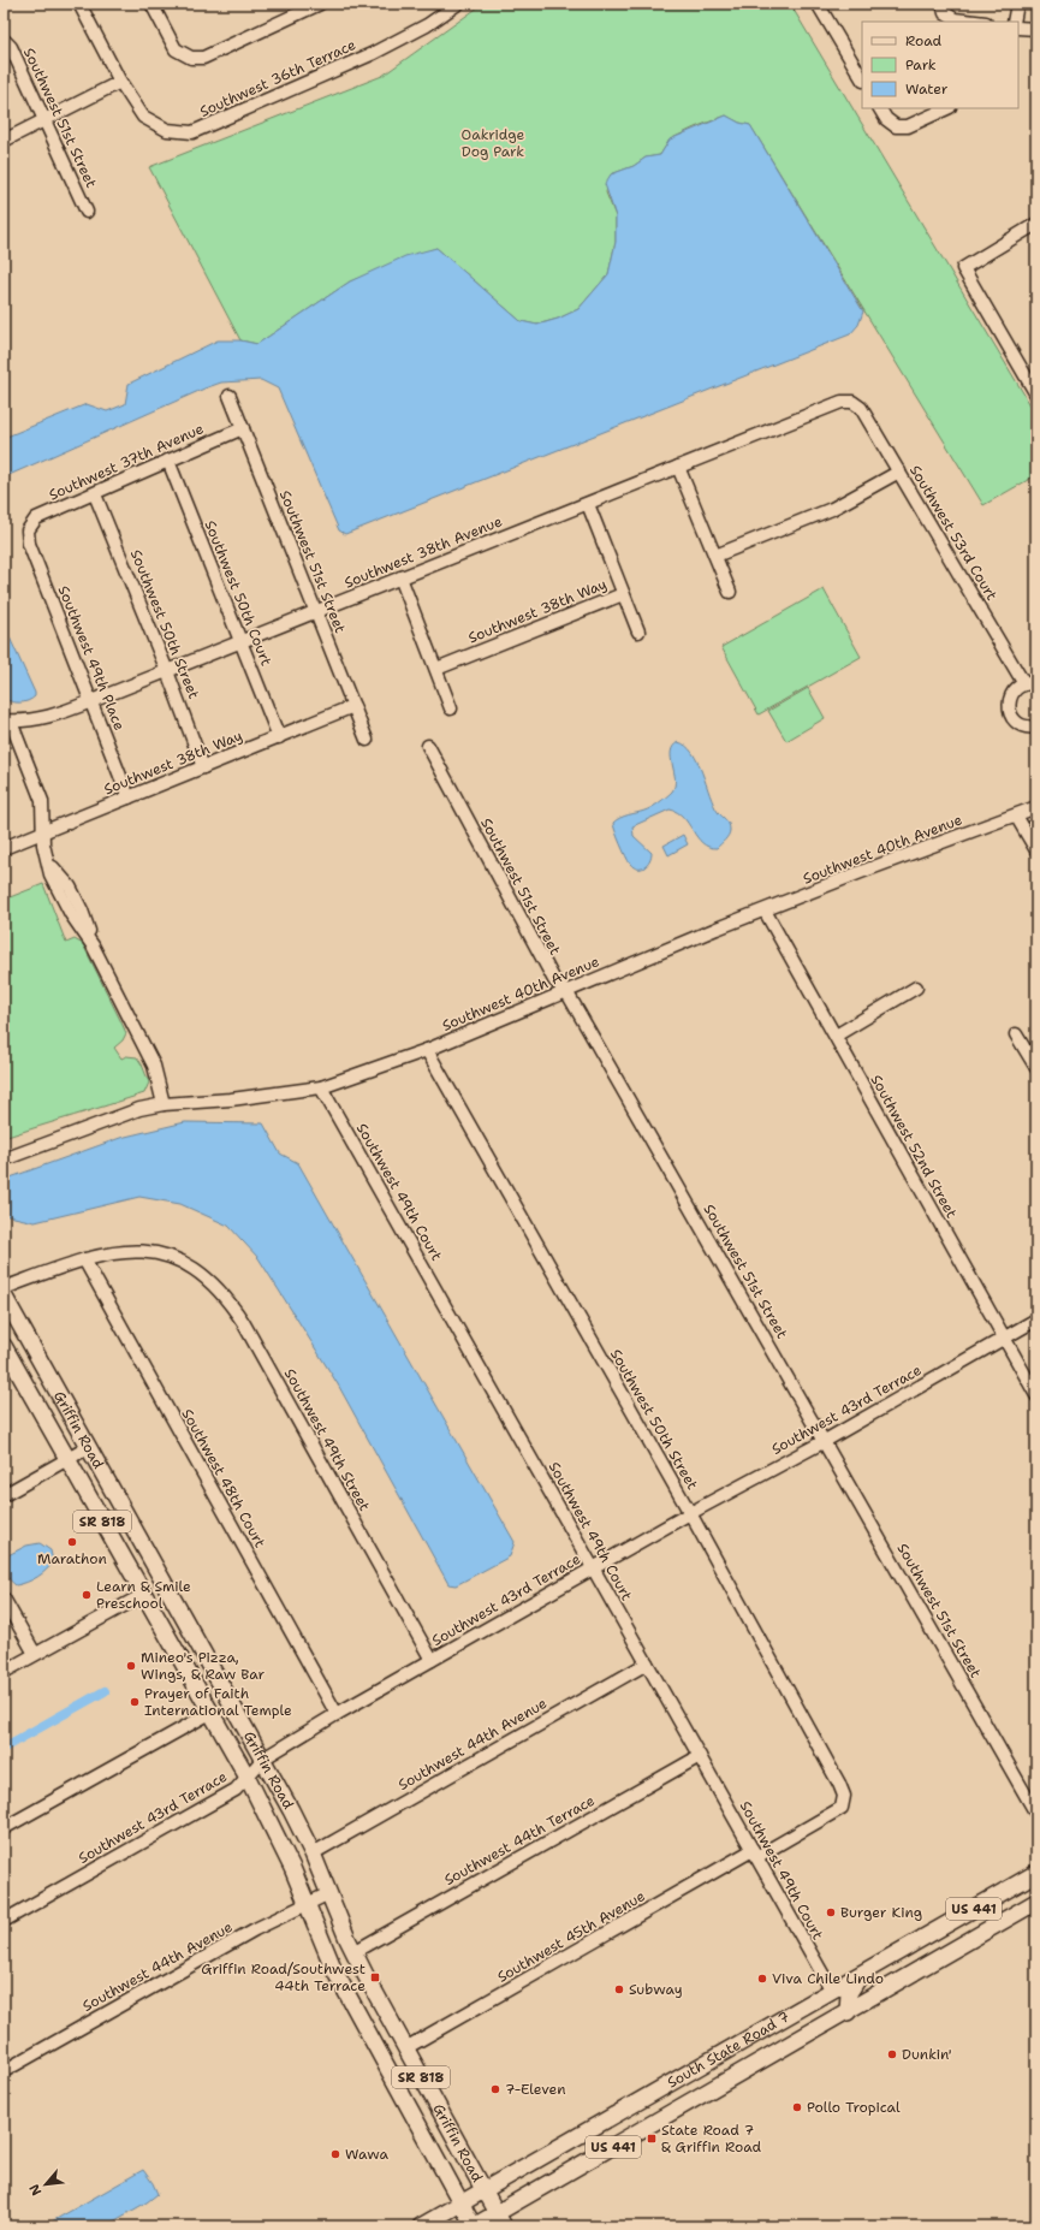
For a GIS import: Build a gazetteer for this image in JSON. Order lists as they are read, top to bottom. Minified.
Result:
{"streets":{"main road":["Griffin Road","SR 818","US 441","South State Road 7"],"street":["Southwest 36th Terrace","Southwest 51st Street","Southwest 37th Avenue","Southwest 53rd Court","Southwest 38th Avenue","Southwest 50th Court","Southwest 38th Way","Southwest 50th Street","Southwest 49th Place","Southwest 40th Avenue","Southwest 52nd Street","Southwest 49th Court","Southwest 43rd Terrace","Southwest 49th Street","Southwest 48th Court","Southwest 44th Avenue","Southwest 44th Terrace","Southwest 45th Avenue"]},"crossings":[["Southwest 51st Street","Southwest 37th Avenue"],["Southwest 51st Street","Southwest 38th Avenue"],["Southwest 51st Street","Southwest 38th Way"],["Southwest 51st Street","Southwest 40th Avenue"],["Southwest 51st Street","Southwest 43rd Terrace"],["Southwest 37th Avenue","Southwest 50th Court"],["Southwest 37th Avenue","Southwest 50th Street"],["Southwest 37th Avenue","Southwest 49th Place"],["Southwest 53rd Court","Southwest 38th Avenue"],["Southwest 38th Avenue","Southwest 50th Court"],["Southwest 38th Avenue","Southwest 50th Street"],["Southwest 38th Avenue","Southwest 49th Place"],["Southwest 50th Court","Southwest 38th Way"],["Southwest 38th Way","Southwest 50th Street"],["Southwest 38th Way","Southwest 49th Place"],["Southwest 50th Street","Southwest 40th Avenue"],["Southwest 50th Street","Southwest 43rd Terrace"],["Southwest 50th Street","Southwest 45th Avenue"],["Southwest 40th Avenue","Southwest 52nd Street"],["Southwest 40th Avenue","Southwest 49th Court"],["Southwest 52nd Street","Southwest 43rd Terrace"],["Southwest 49th Court","Southwest 43rd Terrace"],["Southwest 49th Court","Southwest 44th Avenue"],["Southwest 49th Court","Southwest 44th Terrace"],["Southwest 49th Court","Southwest 45th Avenue"],["Southwest 49th Court","South State Road 7"],["Southwest 43rd Terrace","Griffin Road"],["Southwest 43rd Terrace","Southwest 49th Street"],["Southwest 43rd Terrace","Southwest 48th Court"],["Griffin Road","Southwest 44th Avenue"],["Griffin Road","Southwest 44th Terrace"],["Griffin Road","Southwest 45th Avenue"],["Griffin Road","South State Road 7"],["Southwest 49th Street","Southwest 48th Court"]],"parks":["Oakridge Dog Park"],"places":{"other":["Marathon","Learn & Smile Preschool","Mineo's Pizza, Wings, & Raw Bar","Prayer of Faith International Temple","Burger King","Viva Chile Lindo","Subway","Dunkin'","7-Eleven","Pollo Tropical","Wawa"],"transit":["Griffin Road/Southwest 44th Terrace","State Road 7 & Griffin Road"]},"legend":["Road","Park","Water"],"north":"bottom left"}
